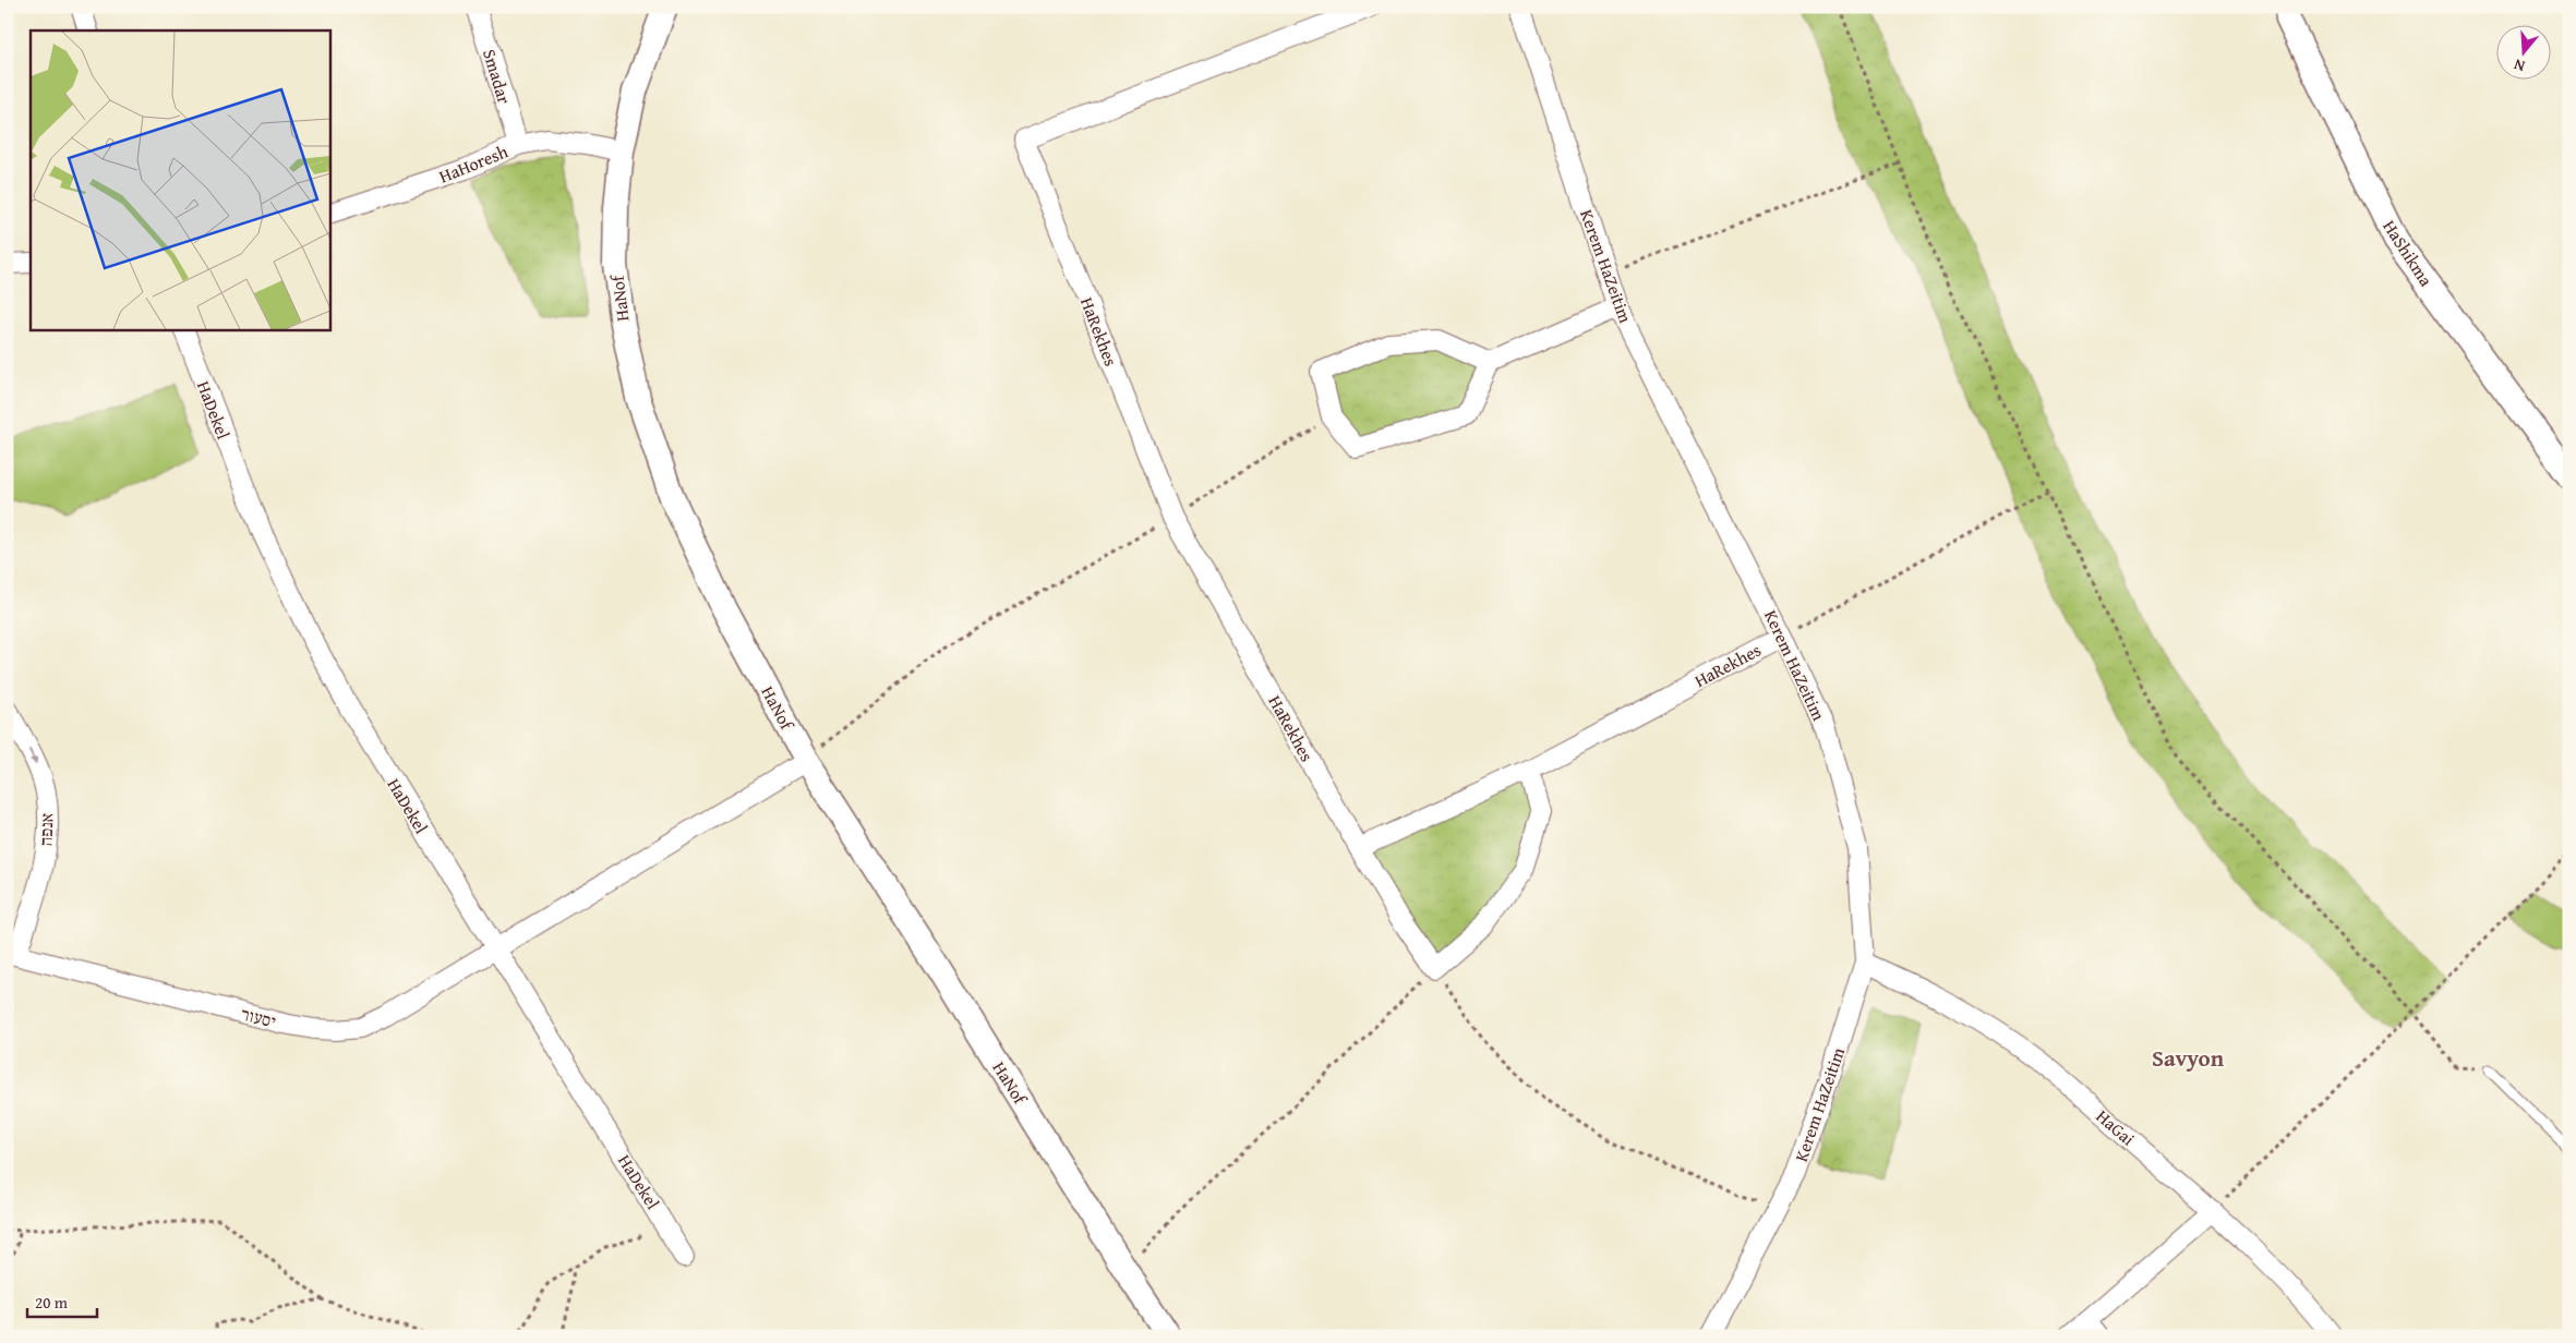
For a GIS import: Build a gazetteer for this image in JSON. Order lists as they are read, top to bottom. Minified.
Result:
{"streets":{"street":["Smadar","HaHoresh","HaShikma","Kerem HaZeitim","HaNof","HaRekhes","HaDekel","אנפה","יסעור","HaGai"]},"crossings":[["Smadar","HaHoresh"],["HaHoresh","HaNof"],["Kerem HaZeitim","HaRekhes"],["Kerem HaZeitim","HaGai"],["HaNof","יסעור"],["HaDekel","יסעור"],["אנפה","יסעור"]],"one_way":["אנפה"],"districts":["Savyon"],"scale_bar":"20 m","north":"bottom"}
